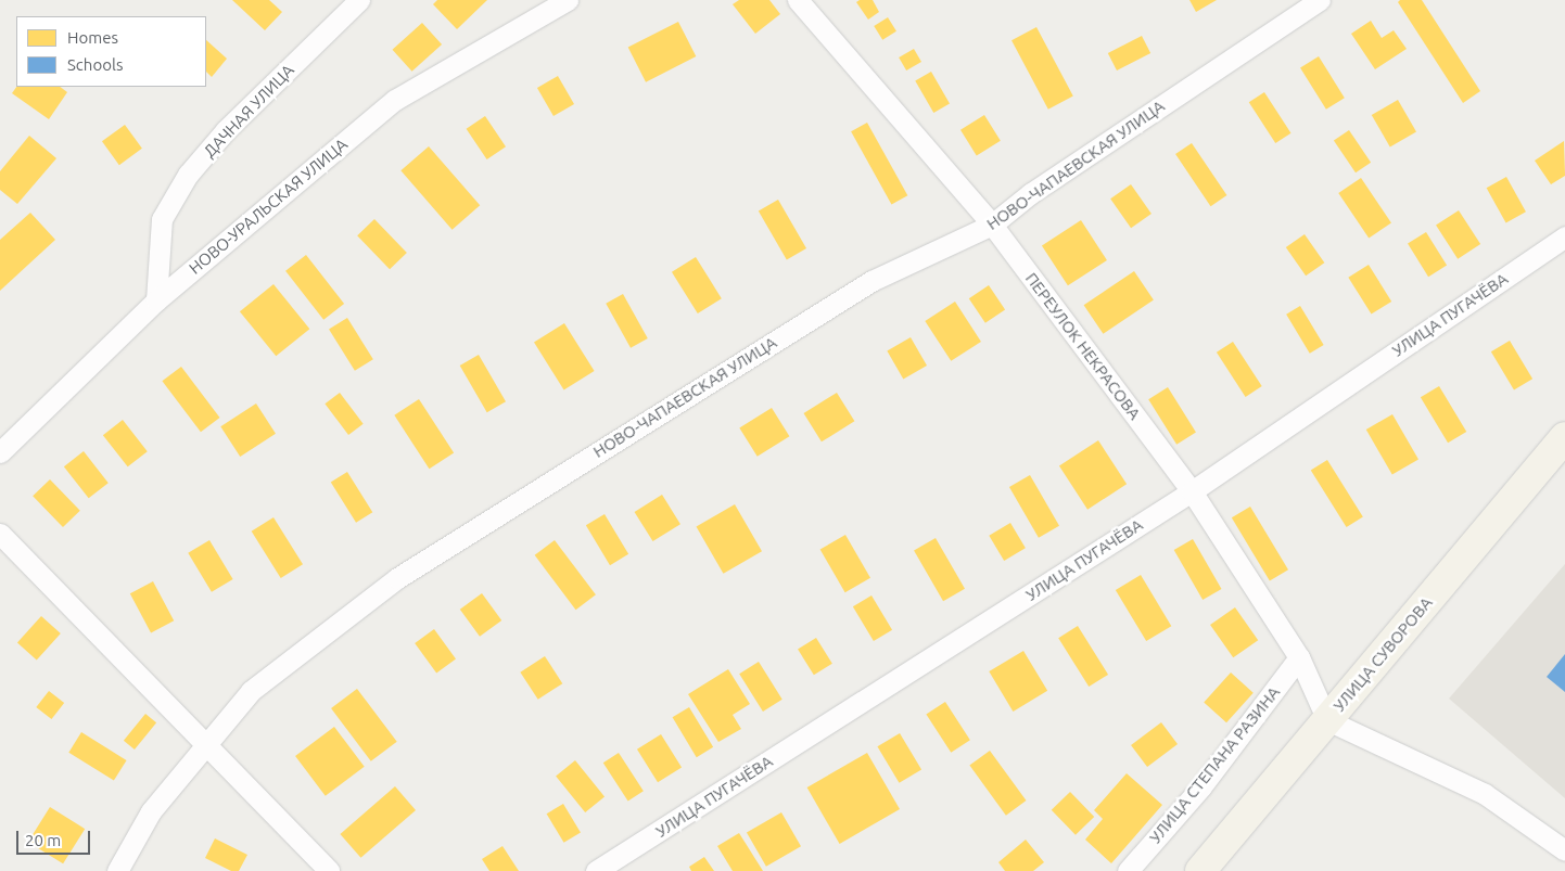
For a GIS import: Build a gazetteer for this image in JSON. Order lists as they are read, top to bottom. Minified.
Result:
{"streets":{"main road":["УЛИЦА СУВОРОВА"],"street":["ДАЧНАЯ УЛИЦА","НОВО-ЧАПАЕВСКАЯ УЛИЦА","НОВО-УРАЛЬСКАЯ УЛИЦА","УЛИЦА ПУГАЧЁВА","ПЕРЕУЛОК НЕКРАСОВА","УЛИЦА СТЕПАНА РАЗИНА"]},"crossings":[["ДАЧНАЯ УЛИЦА","НОВО-УРАЛЬСКАЯ УЛИЦА"],["НОВО-ЧАПАЕВСКАЯ УЛИЦА","ПЕРЕУЛОК НЕКРАСОВА"],["УЛИЦА ПУГАЧЁВА","ПЕРЕУЛОК НЕКРАСОВА"],["ПЕРЕУЛОК НЕКРАСОВА","УЛИЦА СУВОРОВА"],["ПЕРЕУЛОК НЕКРАСОВА","УЛИЦА СТЕПАНА РАЗИНА"]],"legend":["Homes","Schools"],"scale_bar":"20 m"}
